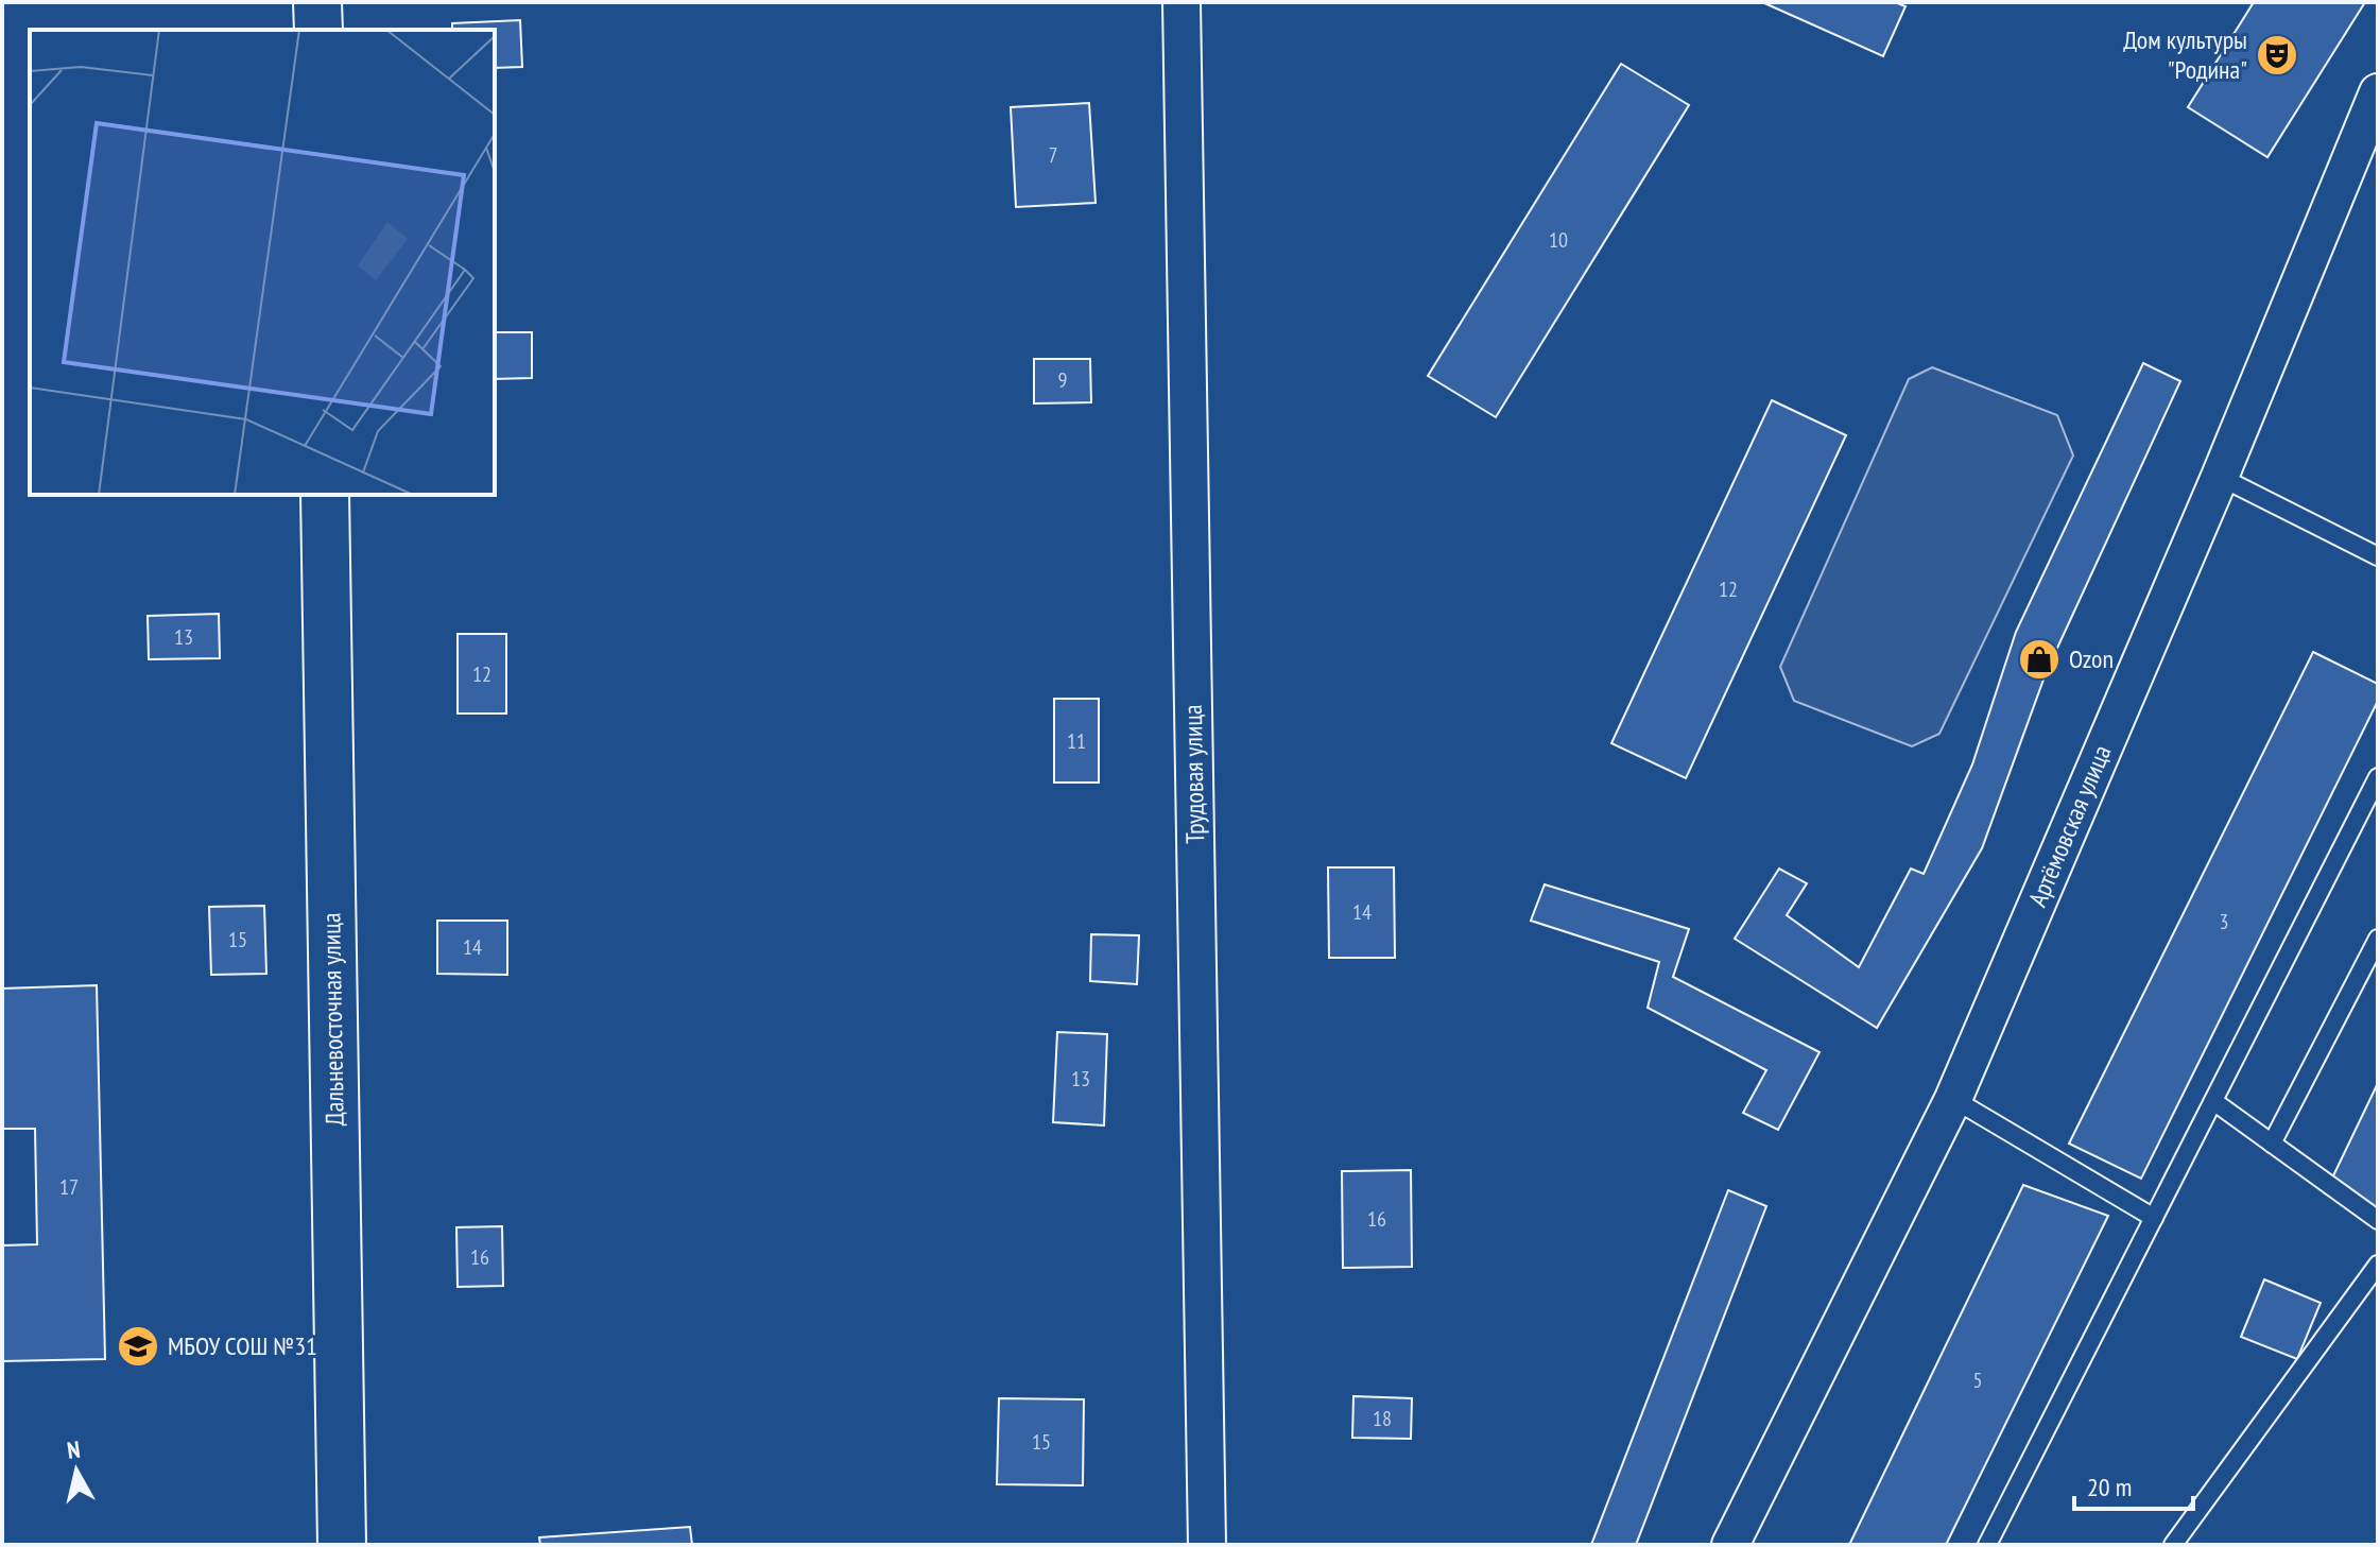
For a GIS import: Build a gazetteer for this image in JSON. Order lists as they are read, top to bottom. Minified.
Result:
{"streets":{"main road":["Дальневосточная улица"],"street":["Трудовая улица","Артёмовская улица"]},"places":{"theatre":["Дом культуры \"Родина\""],"shop":["Ozon"],"school or university":["МБОУ СОШ №31"]},"house_numbers":["7","10","9","12","13","12","11","14","3","15","14","13","17","16","16","5","18","15"],"scale_bar":"20 m","north":"top"}
